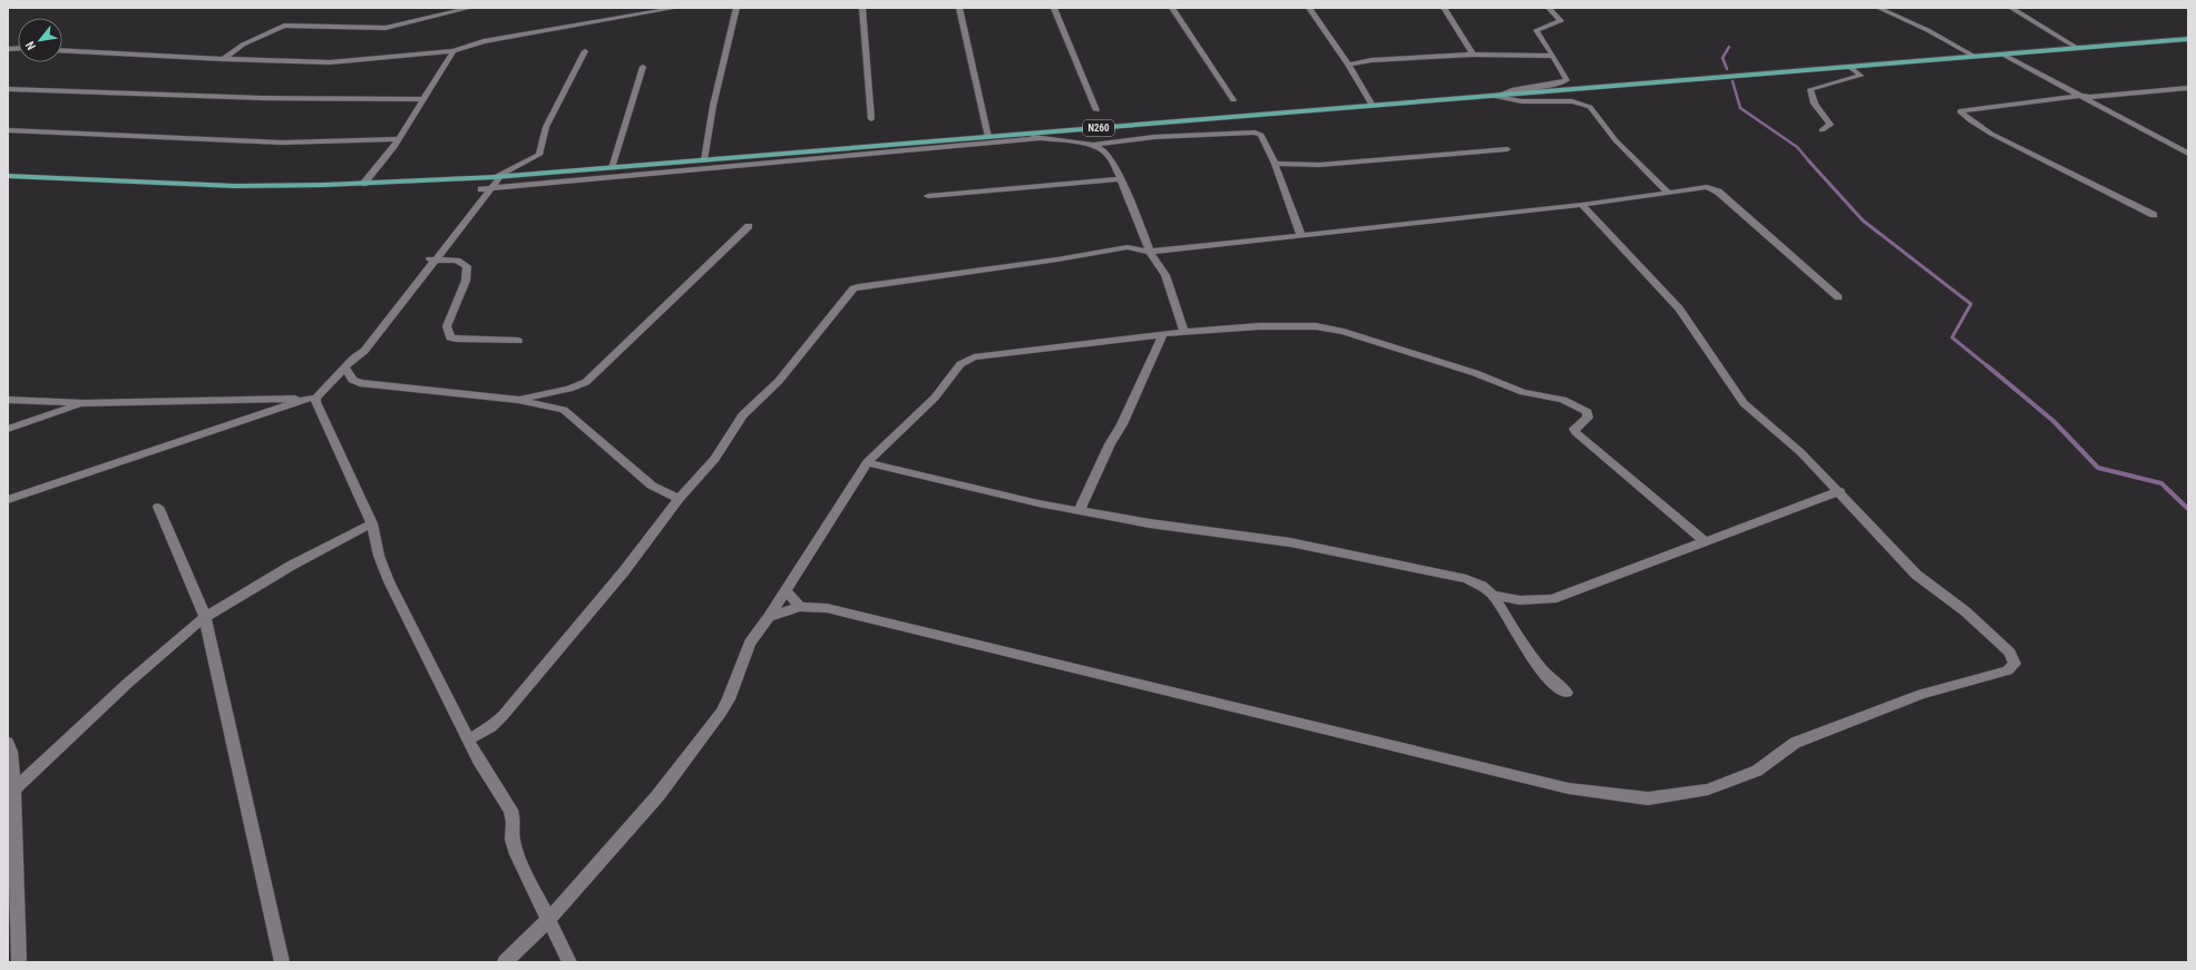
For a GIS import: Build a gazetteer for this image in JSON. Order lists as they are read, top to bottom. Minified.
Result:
{"streets":{"main road":["N260"]},"north":"bottom left"}
